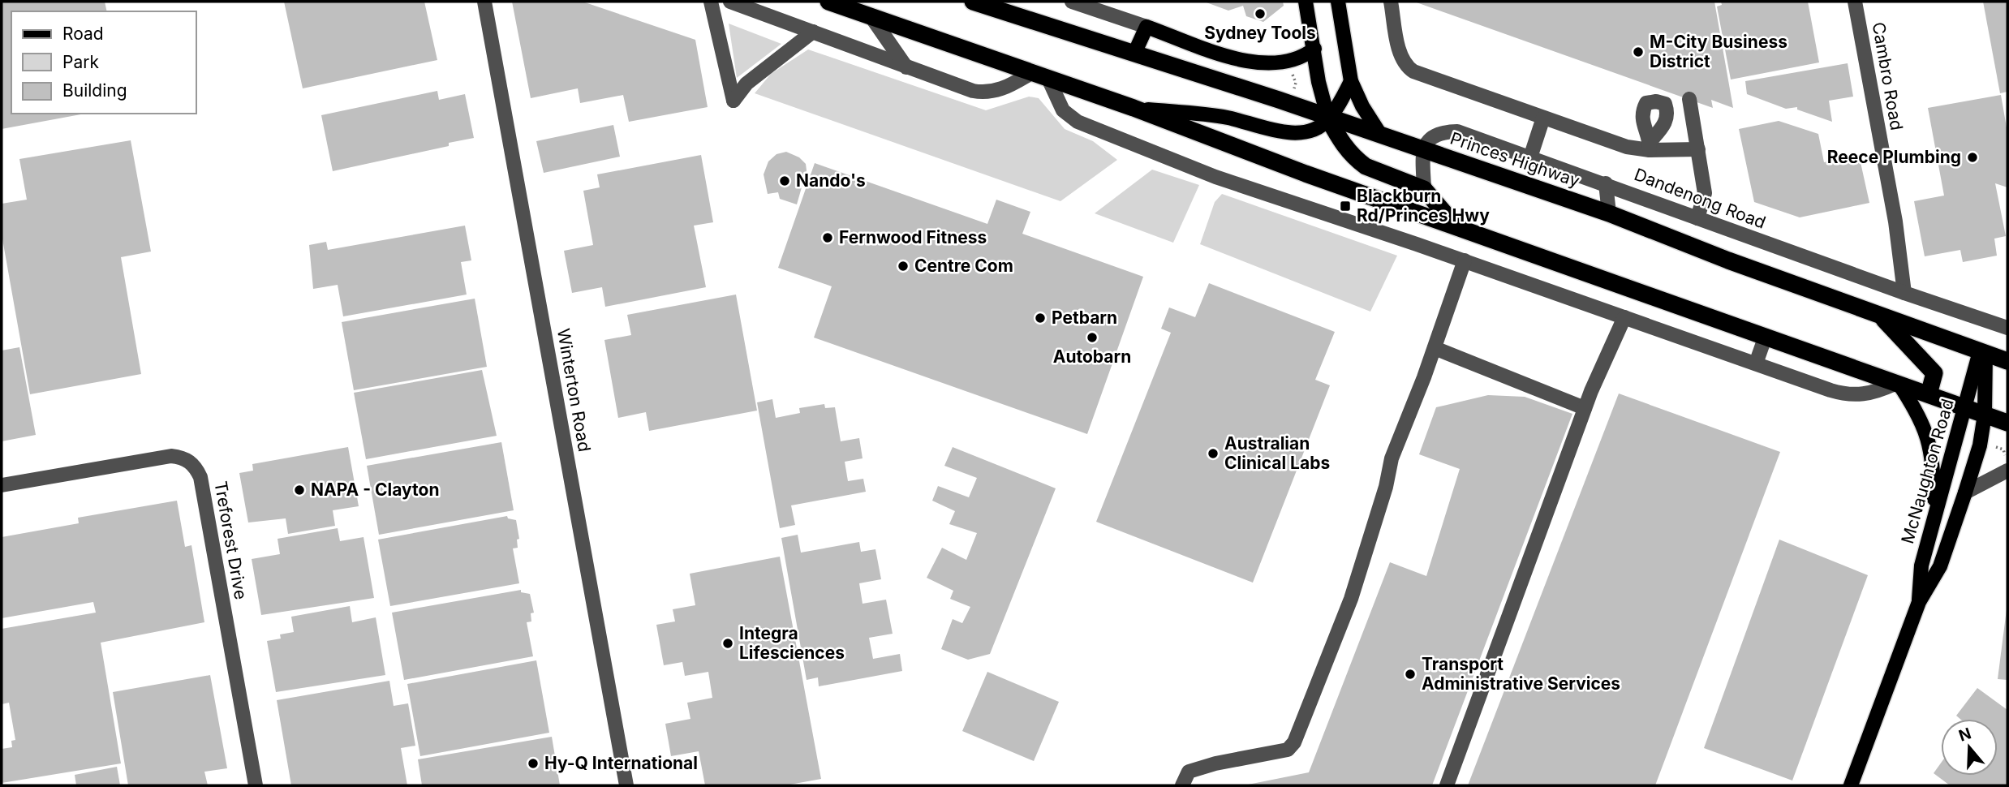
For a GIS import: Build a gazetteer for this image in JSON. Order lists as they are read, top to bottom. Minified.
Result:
{"streets":{"highway":["Princes Highway"],"main road":["McNaughton Road"],"street":["Cambro Road","Dandenong Road","Winterton Road","Treforest Drive"]},"crossings":[["Cambro Road","Dandenong Road"],["Princes Highway","Dandenong Road"],["Princes Highway","McNaughton Road"]],"places":{"other":["Sydney Tools","M-City Business District","Reece Plumbing","Nando's","Fernwood Fitness","Centre Com","Petbarn","Autobarn","Australian Clinical Labs","NAPA - Clayton","Integra Lifesciences","Transport Administrative Services","Hy-Q International"],"transit":["Blackburn Rd/Princes Hwy"]},"legend":["Road","Park","Building"],"north":"top"}
